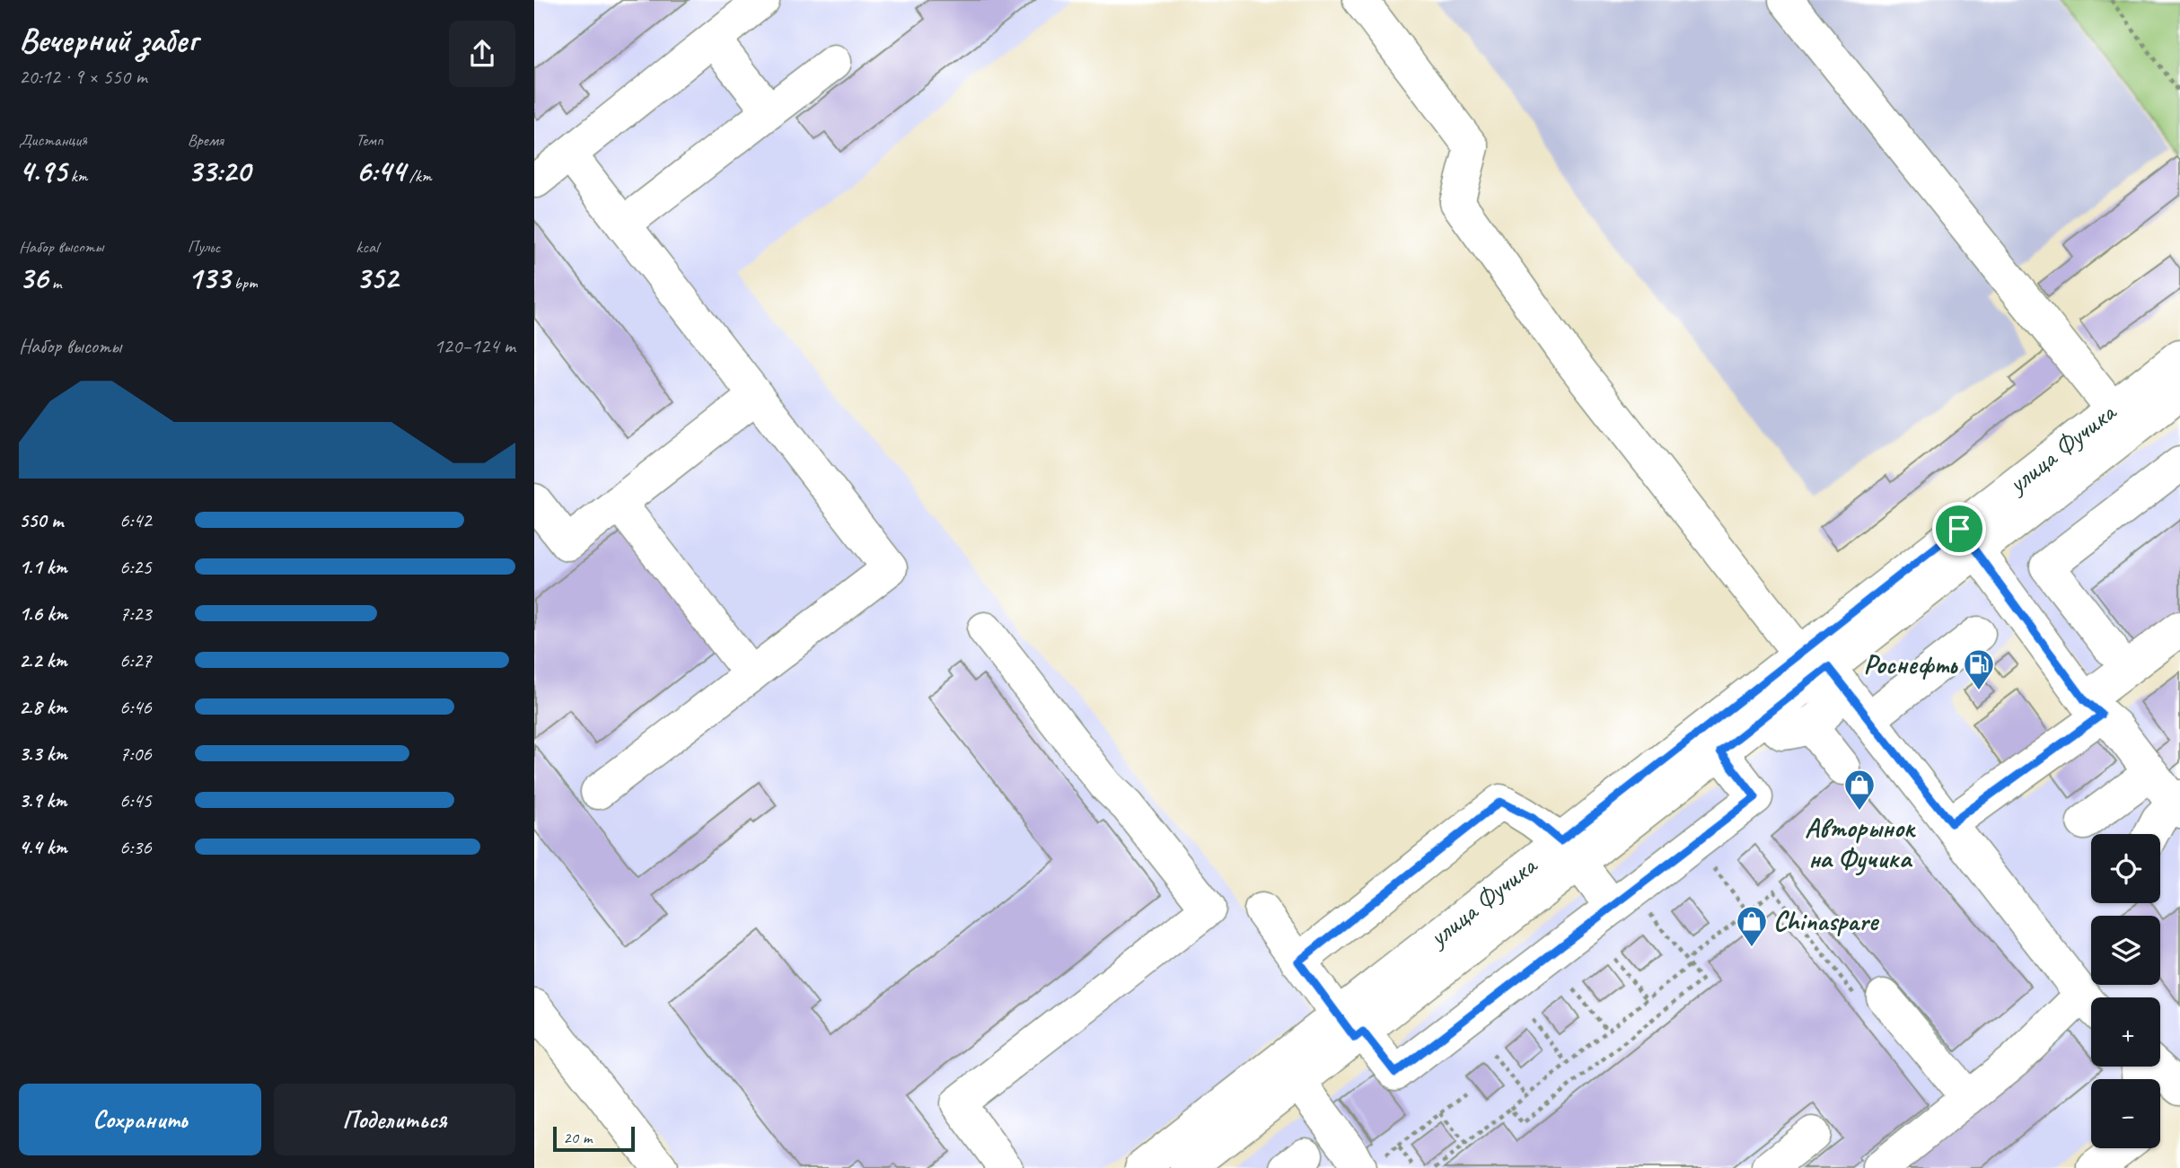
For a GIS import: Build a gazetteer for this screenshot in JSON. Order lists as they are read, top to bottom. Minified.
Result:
{"streets":{"street":["улица Фучика"]},"places":{"fuel station":["Роснефть"],"shop":["Авторынок на Фучика","Chinaspare"]},"scale_bar":"20 m","page":{"heading":["Вечерний забег","20:12 · 9 × 550 m"],"stats":[["Дистанция","4.95 km"],["Время","33:20"],["Темп","6:44 /km"],["Набор высоты","36 m"],["Пульс","133 bpm"],["kcal","352"]],"chart":["Набор высоты","120–124 m"],"list":[{"name":"550 m","note":"6:42"},{"name":"1.1 km","note":"6:25"},{"name":"1.6 km","note":"7:23"},{"name":"2.2 km","note":"6:27"},{"name":"2.8 km","note":"6:46"},{"name":"3.3 km","note":"7:06"},{"name":"3.9 km","note":"6:45"},{"name":"4.4 km","note":"6:36"}],"map_buttons":["+","−"],"buttons":["Сохранить","Поделиться"],"scale":"20 m"}}
